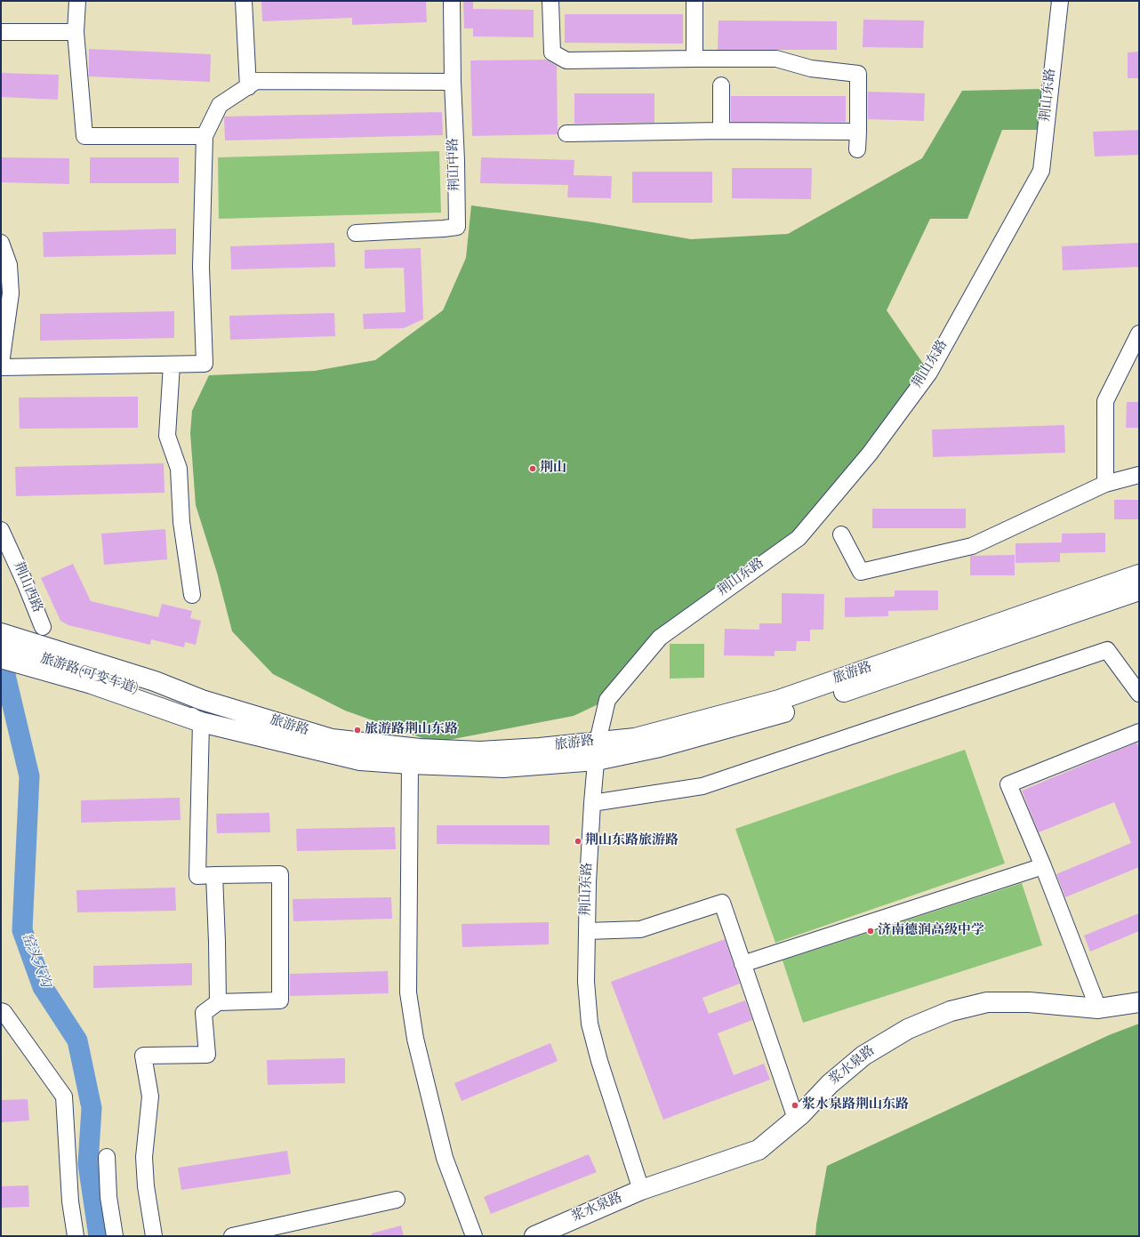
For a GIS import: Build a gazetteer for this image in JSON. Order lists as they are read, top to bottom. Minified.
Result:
{"streets":{"main road":["旅游路","浆水泉路"],"street":["荆山东路","荆山中路","荆山西路","旅游路(可变车道)"]},"crossings":[["荆山东路","旅游路"],["荆山东路","浆水泉路"],["旅游路","旅游路(可变车道)"]],"water":["窑头大沟"],"places":["荆山","旅游路荆山东路","荆山东路旅游路","济南德润高级中学","浆水泉路荆山东路"]}
